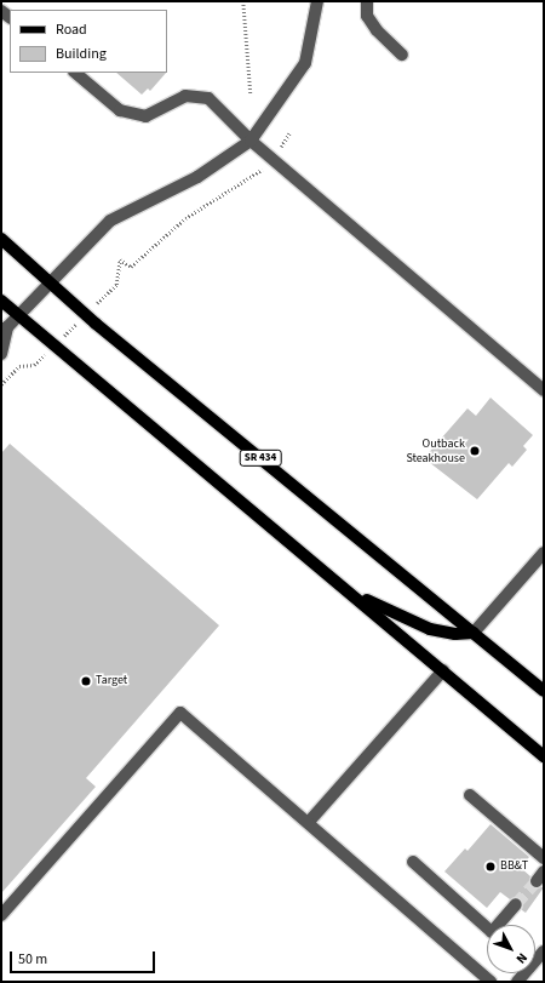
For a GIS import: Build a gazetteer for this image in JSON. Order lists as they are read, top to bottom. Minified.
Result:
{"streets":{"main road":["SR 434"]},"places":["Outback Steakhouse","Target","BB&T"],"legend":["Road","Building"],"scale_bar":"50 m","north":"bottom right"}
